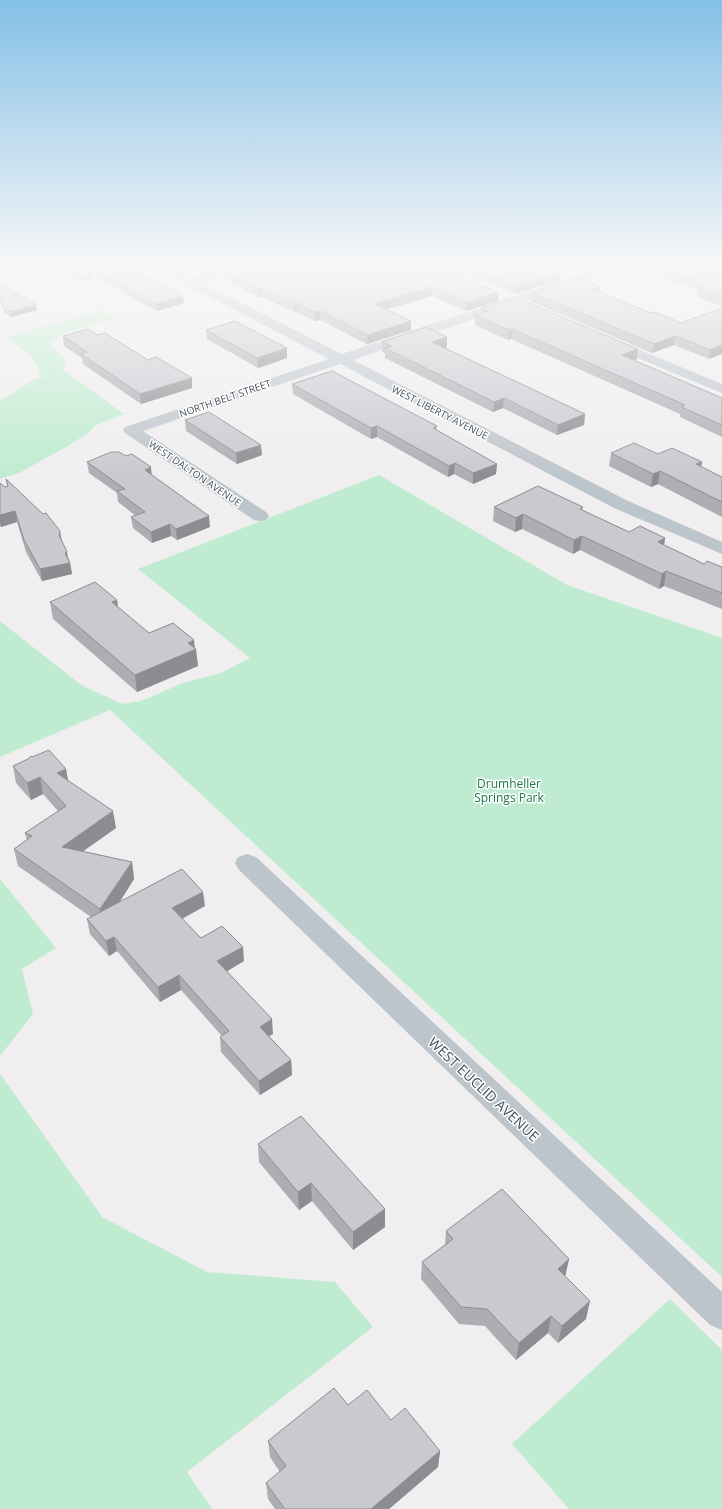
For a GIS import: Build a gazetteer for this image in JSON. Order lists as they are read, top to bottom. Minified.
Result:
{"streets":{"street":["NORTH BELT STREET","WEST LIBERTY AVENUE","WEST DALTON AVENUE","WEST EUCLID AVENUE"]},"crossings":[["NORTH BELT STREET","WEST LIBERTY AVENUE"],["NORTH BELT STREET","WEST DALTON AVENUE"]],"parks":["Drumheller Springs Park"]}
